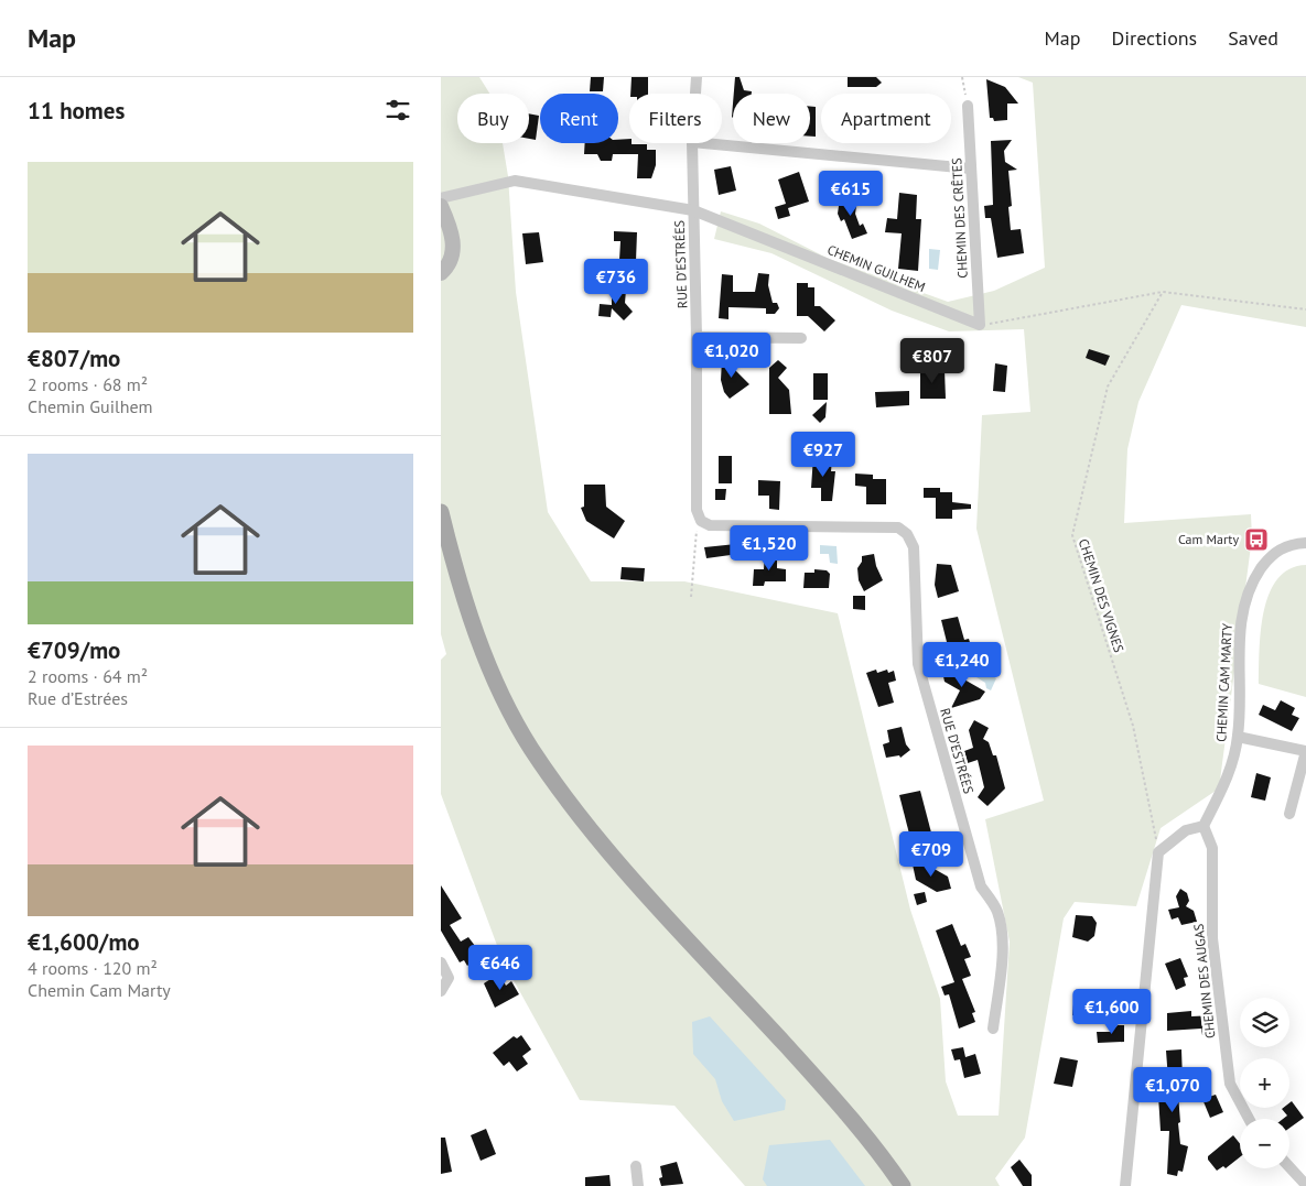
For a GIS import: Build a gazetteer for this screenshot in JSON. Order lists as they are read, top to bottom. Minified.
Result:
{"streets":{"street":["CHEMIN DES CRÊTES","RUE D’ESTRÉES","CHEMIN GUILHEM","CHEMIN CAM MARTY","CHEMIN DES AUGAS"],"path":["CHEMIN DES VIGNES"]},"crossings":[["CHEMIN DES CRÊTES","CHEMIN GUILHEM"],["RUE D’ESTRÉES","CHEMIN GUILHEM"],["CHEMIN CAM MARTY","CHEMIN DES AUGAS"]],"places":{"bus stop":["Cam Marty"]},"page":{"header":"Map","nav":["Map","Directions","Saved"],"heading":"11 homes","chip":["Buy","Rent","Filters","New","Apartment"],"list":[{"name":"€807/mo","note":"2 rooms · 68 m² · Chemin Guilhem"},{"name":"€709/mo","note":"2 rooms · 64 m² · Rue d’Estrées"},{"name":"€1,600/mo","note":"4 rooms · 120 m² · Chemin Cam Marty"}],"price":["€615","€736","€1,020","€807","€927","€1,520","€1,240","€709","€646","€1,600","€1,070"],"map_buttons":["+","−"]}}
